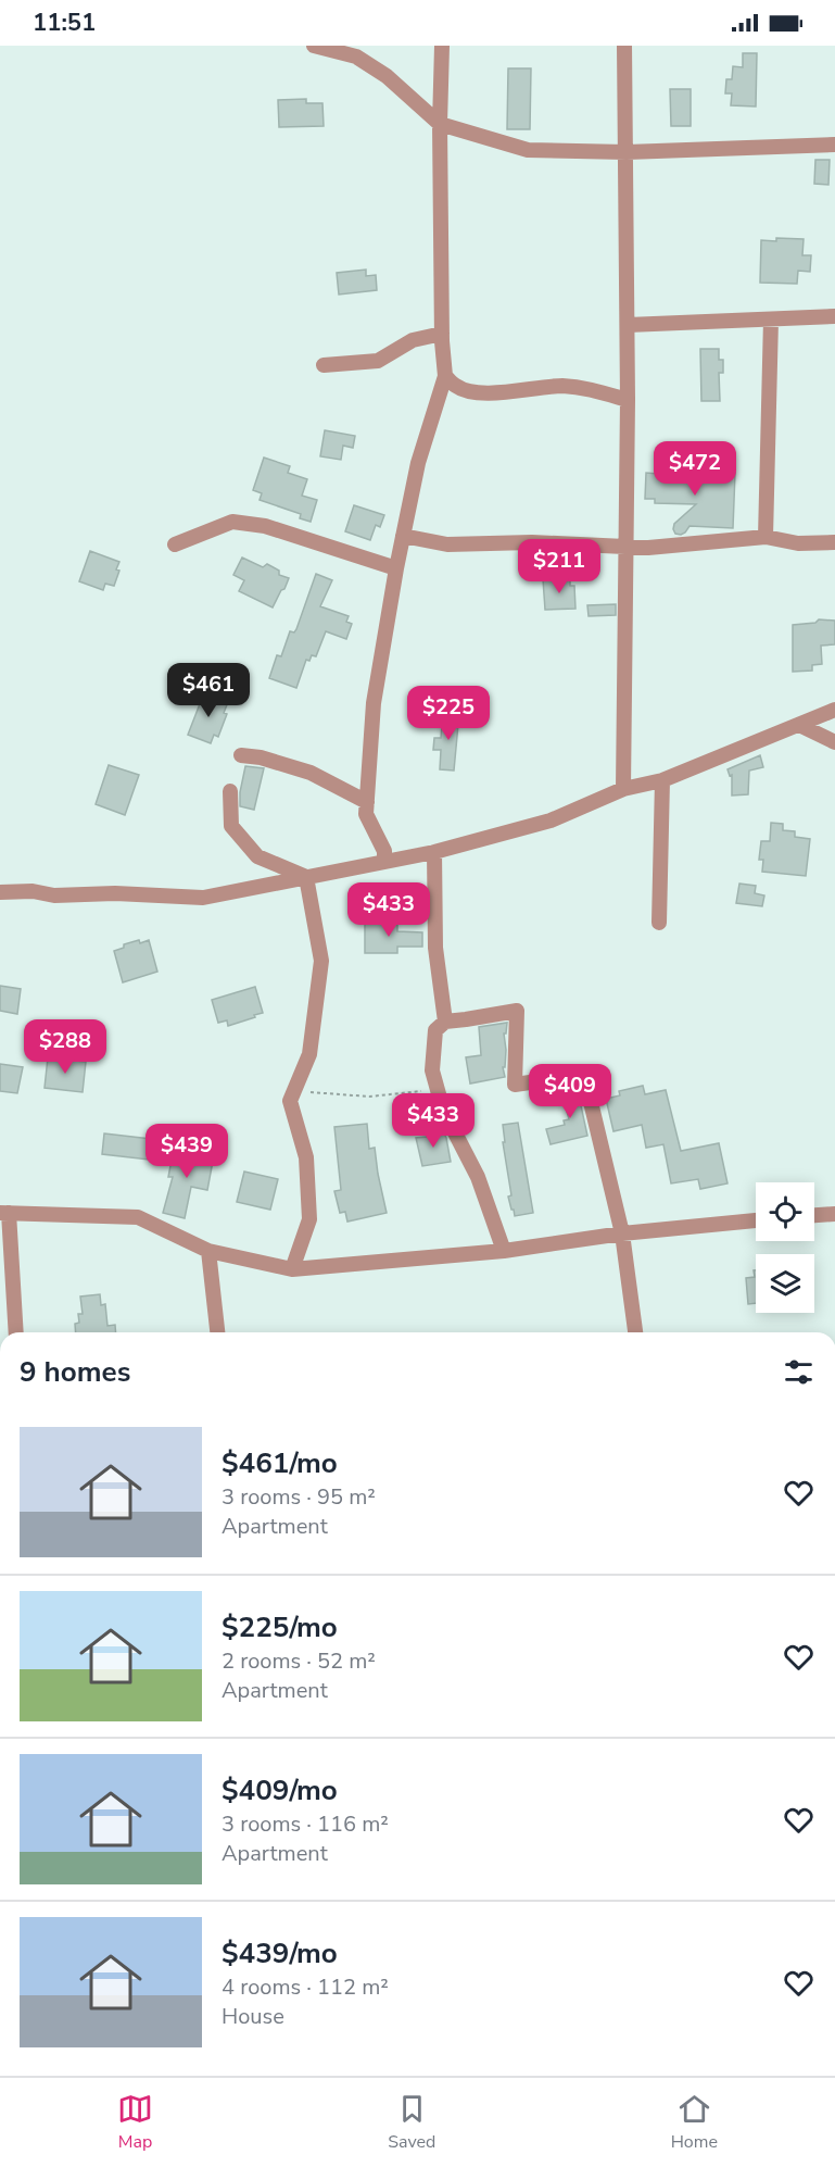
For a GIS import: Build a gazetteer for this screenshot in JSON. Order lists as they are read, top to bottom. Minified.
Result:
{"page":{"status":"11:51","price":["$472","$211","$461","$225","$433","$288","$409","$433","$439"],"heading":"9 homes","list":[{"name":"$461/mo","note":"3 rooms · 95 m² · Apartment"},{"name":"$225/mo","note":"2 rooms · 52 m² · Apartment"},{"name":"$409/mo","note":"3 rooms · 116 m² · Apartment"},{"name":"$439/mo","note":"4 rooms · 112 m² · House"}],"tabs":["Map","Saved","Home"]}}
